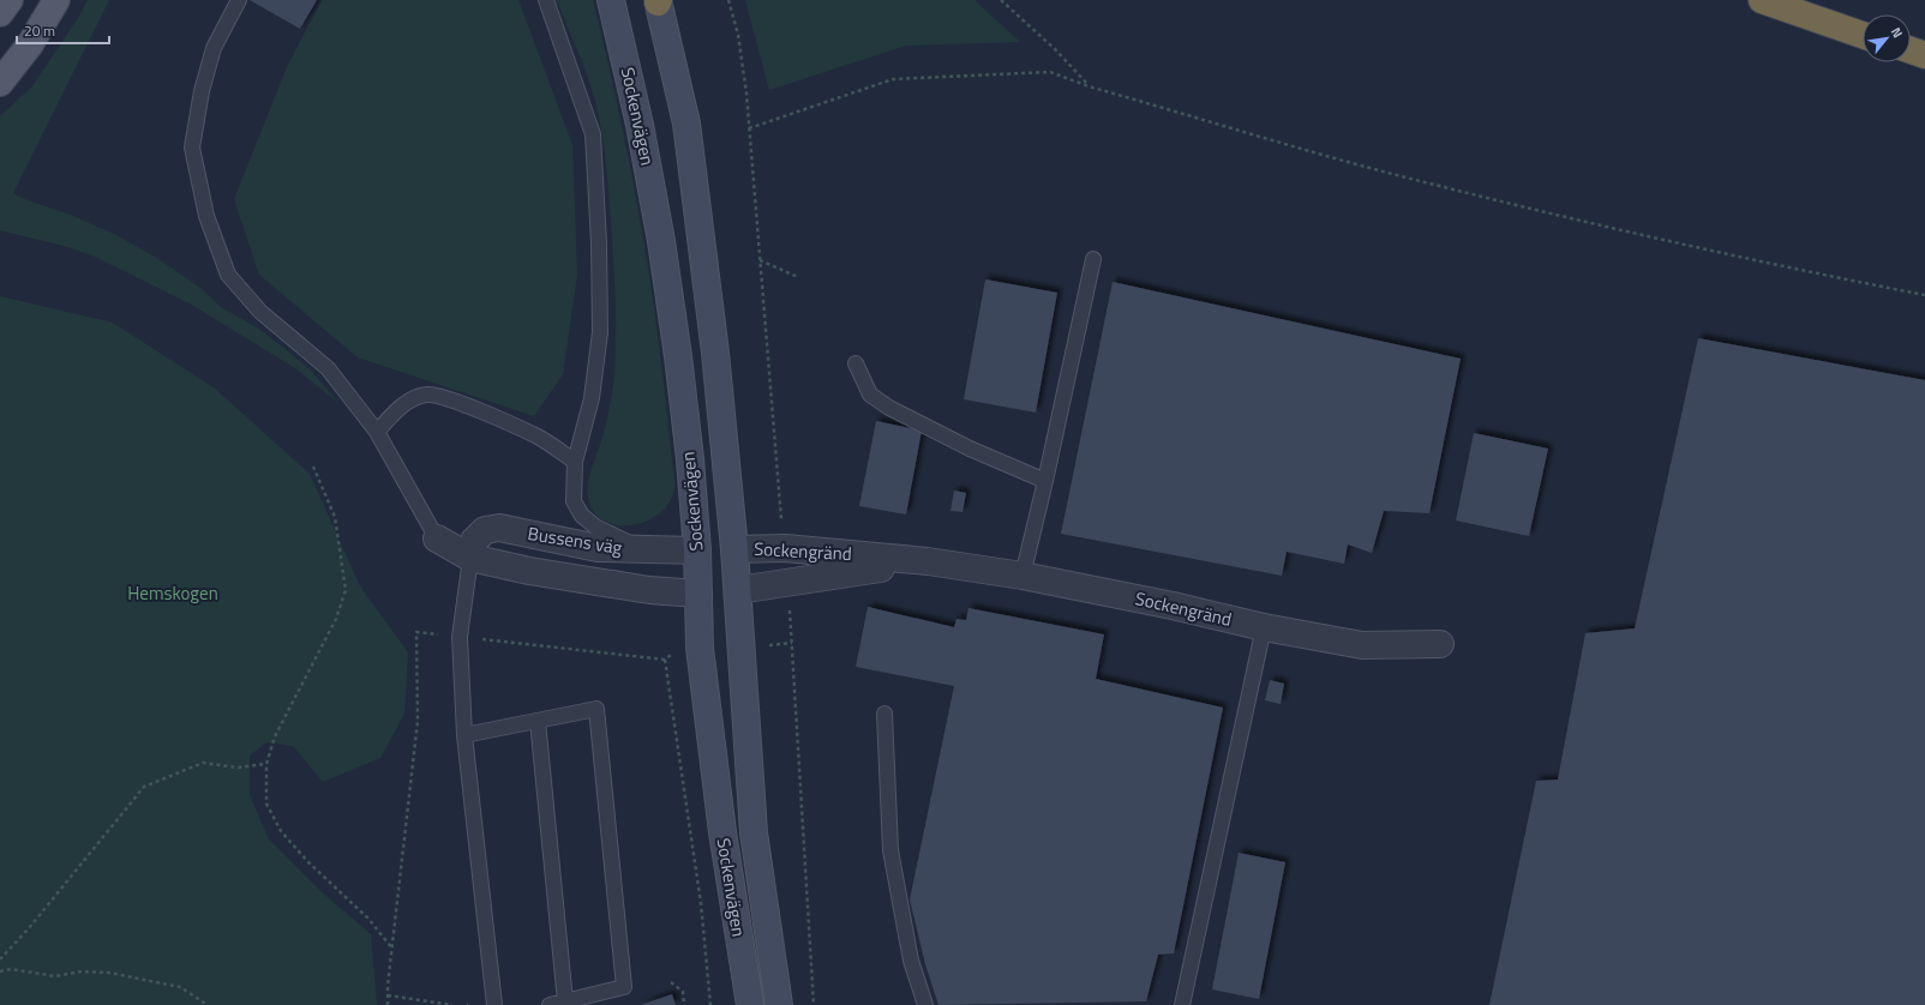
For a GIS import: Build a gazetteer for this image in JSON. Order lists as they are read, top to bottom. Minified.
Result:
{"streets":{"main road":["Sockenvägen"],"street":["Bussens väg","Sockengränd"]},"crossings":[["Sockenvägen","Bussens väg"],["Sockenvägen","Sockengränd"]],"parks":["Hemskogen"],"scale_bar":"20 m","north":"top right"}
